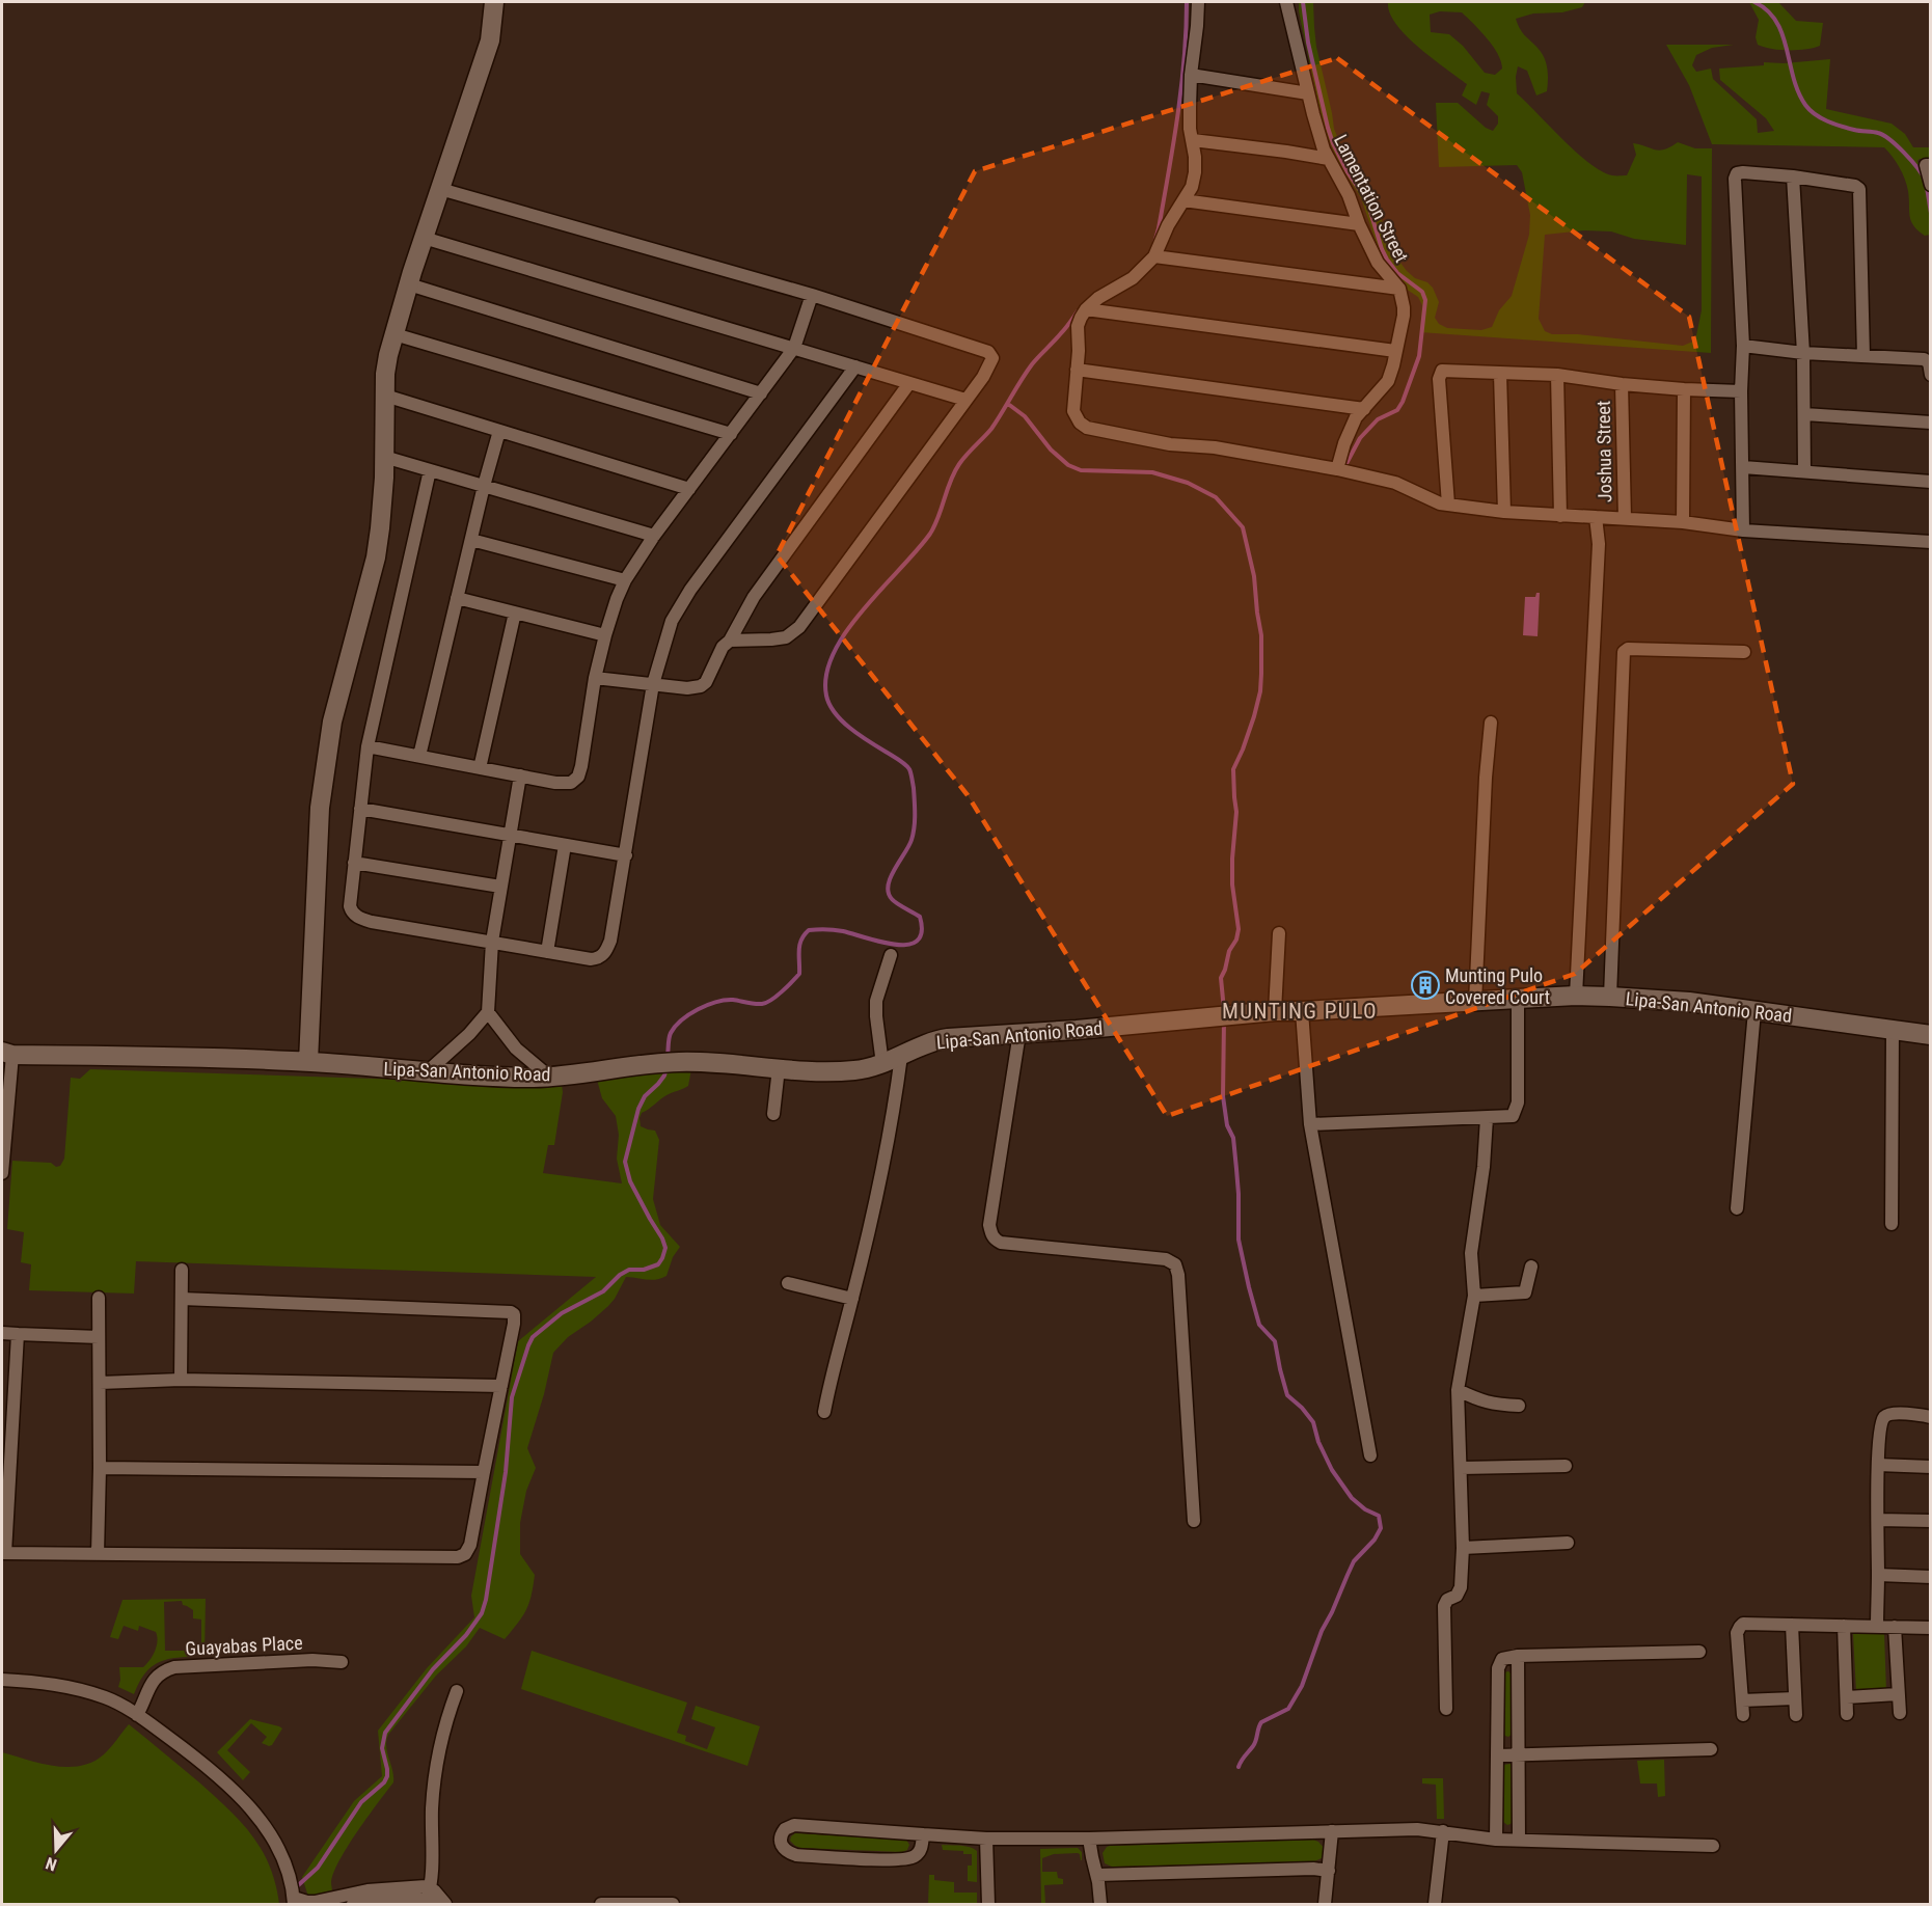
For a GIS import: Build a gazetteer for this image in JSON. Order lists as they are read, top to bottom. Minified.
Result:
{"streets":{"main road":["Lipa-San Antonio Road"],"street":["Lamentation Street","Joshua Street","Guayabas Place"]},"districts":["MUNTING PULO"],"places":{"building":["Munting Pulo Covered Court"]},"north":"bottom"}
